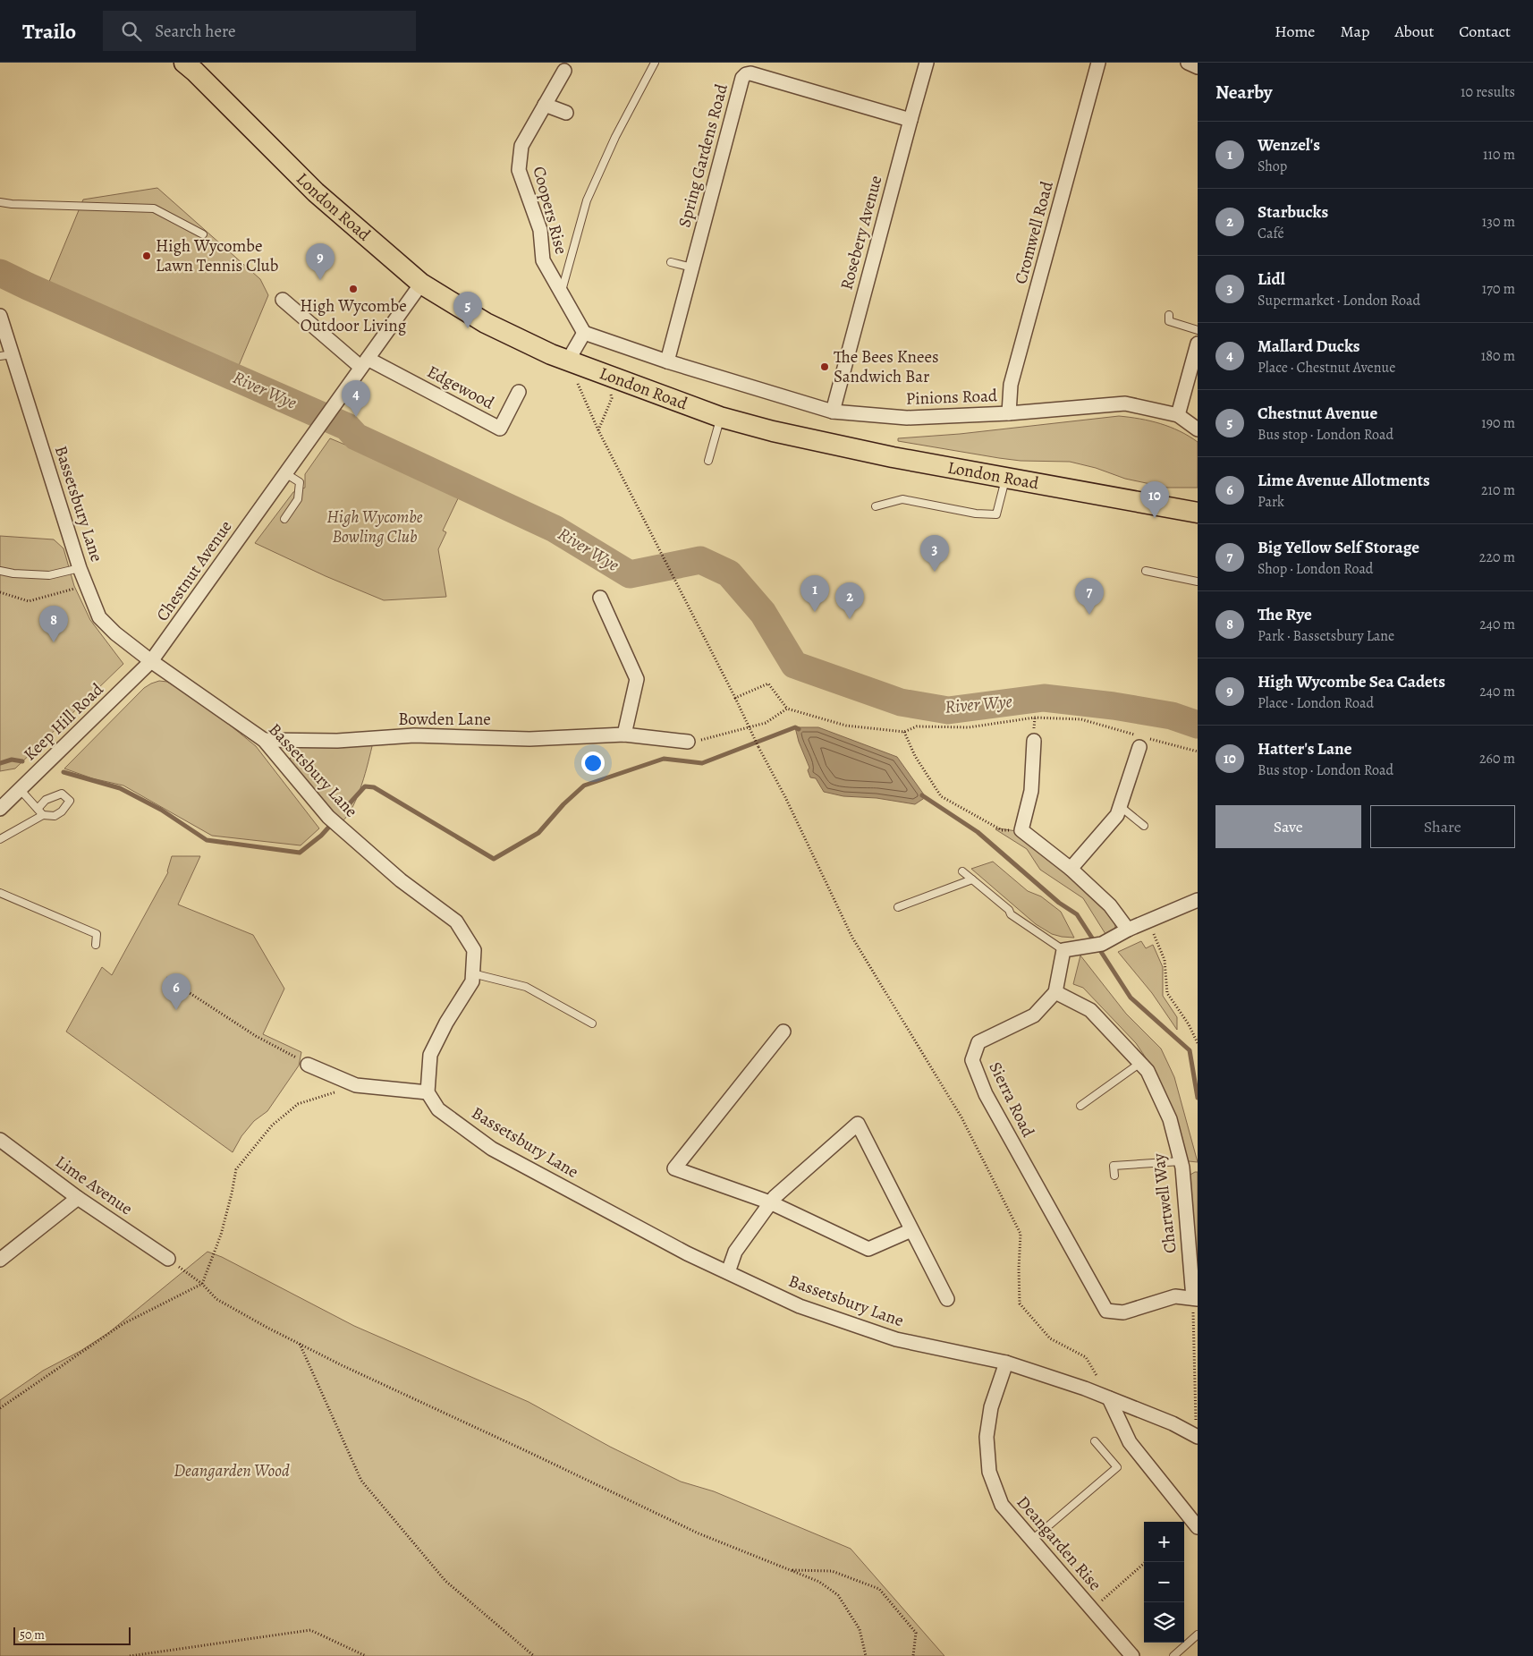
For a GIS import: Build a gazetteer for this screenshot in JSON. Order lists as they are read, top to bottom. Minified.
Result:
{"streets":{"main road":["London Road"],"street":["Spring Gardens Road","Coopers Rise","Rosebery Avenue","Cromwell Road","Edgewood","Pinions Road","Bassetsbury Lane","Chestnut Avenue","Bowden Lane","Keep Hill Road","Sierra Road","Lime Avenue","Chartwell Way","Deangarden Rise"]},"crossings":[["Spring Gardens Road","Rosebery Avenue"],["Spring Gardens Road","Pinions Road"],["London Road","Chestnut Avenue"],["Coopers Rise","Pinions Road"],["Rosebery Avenue","Pinions Road"],["Cromwell Road","Pinions Road"],["Edgewood","Chestnut Avenue"],["Bassetsbury Lane","Chestnut Avenue"],["Bassetsbury Lane","Bowden Lane"],["Bassetsbury Lane","Keep Hill Road"],["Bassetsbury Lane","Deangarden Rise"],["Chestnut Avenue","Keep Hill Road"],["Sierra Road","Chartwell Way"]],"water":["River Wye"],"parks":["High Wycombe Bowling Club","Deangarden Wood"],"places":["High Wycombe Lawn Tennis Club","High Wycombe Outdoor Living","The Bees Knees Sandwich Bar"],"scale_bar":"50 m","page":{"header":"Trailo","search":"Search here","nav":["Home","Map","About","Contact"],"heading":["Nearby","10 results"],"list":[{"mark":"1","name":"Wenzel's","note":"Shop","value":"110 m"},{"mark":"2","name":"Starbucks","note":"Café","value":"130 m"},{"mark":"3","name":"Lidl","note":"Supermarket · London Road","value":"170 m"},{"mark":"4","name":"Mallard Ducks","note":"Place · Chestnut Avenue","value":"180 m"},{"mark":"5","name":"Chestnut Avenue","note":"Bus stop · London Road","value":"190 m"},{"mark":"6","name":"Lime Avenue Allotments","note":"Park","value":"210 m"},{"mark":"7","name":"Big Yellow Self Storage","note":"Shop · London Road","value":"220 m"},{"mark":"8","name":"The Rye","note":"Park · Bassetsbury Lane","value":"240 m"},{"mark":"9","name":"High Wycombe Sea Cadets","note":"Place · London Road","value":"240 m"},{"mark":"10","name":"Hatter's Lane","note":"Bus stop · London Road","value":"260 m"}],"pins":["9","5","4","10","3","1","7","2","8","6"],"buttons":["Save","Share"],"map_buttons":["+","−"],"scale":"50 m"}}
